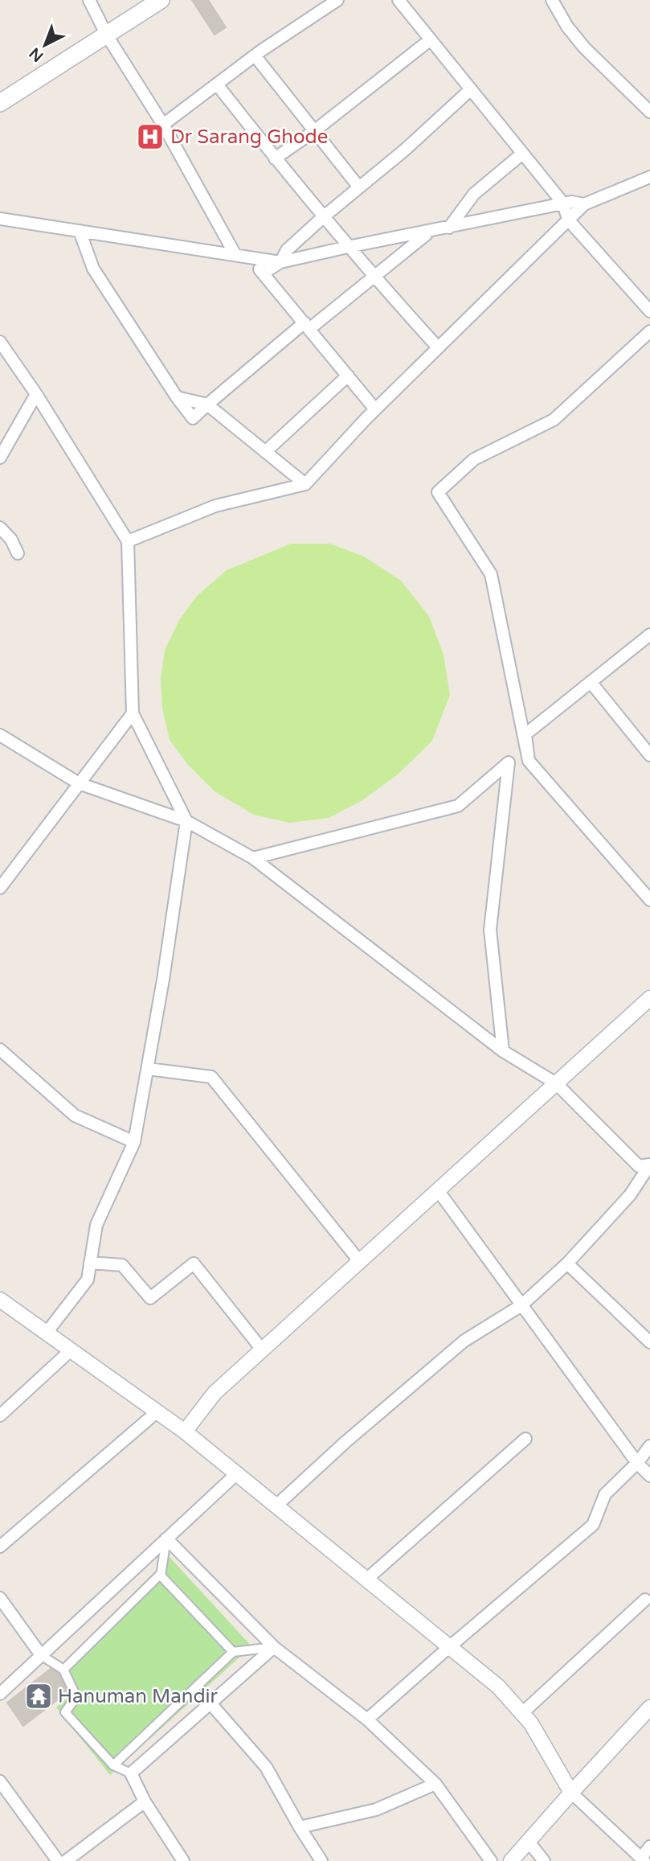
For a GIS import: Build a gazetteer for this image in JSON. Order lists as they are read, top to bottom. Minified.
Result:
{"places":{"hospital":["Dr Sarang Ghode"],"temple":["Hanuman Mandir"]},"north":"bottom left"}
